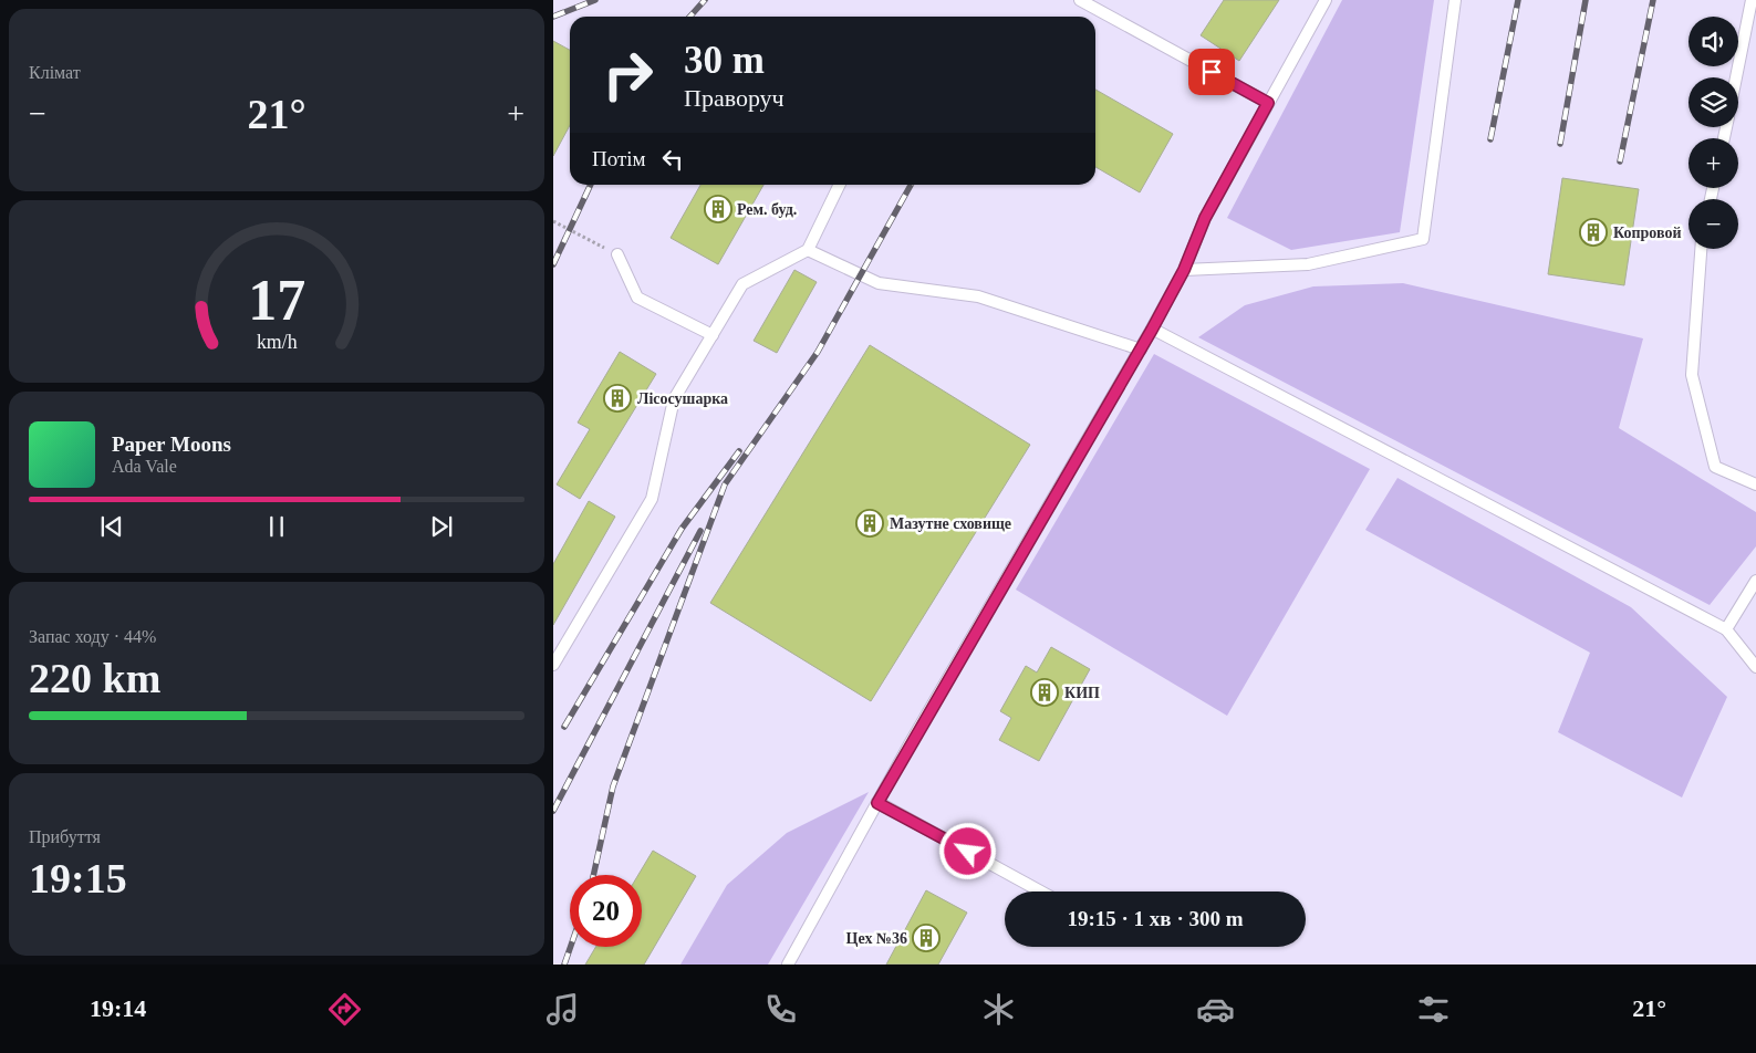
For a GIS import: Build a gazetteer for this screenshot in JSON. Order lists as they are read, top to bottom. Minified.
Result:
{"places":{"building":["Рем. буд.","Копровой","Лісосушарка","Мазутне сховище","КИП","Цех №36"]},"page":{"tile":["Клімат",["Запас ходу · 44%","220 km"],["Прибуття","19:15"]],"map_buttons":["+","−"],"turn":["30 m","Праворуч"],"heat":["−","21°","+"],"then":"Потім","song":["Paper Moons","Ada Vale"],"limit":"20","trip":"19:15 · 1 хв · 300 m","tabs":["19:14","21°"],"gauge":["17","km/h"]}}
